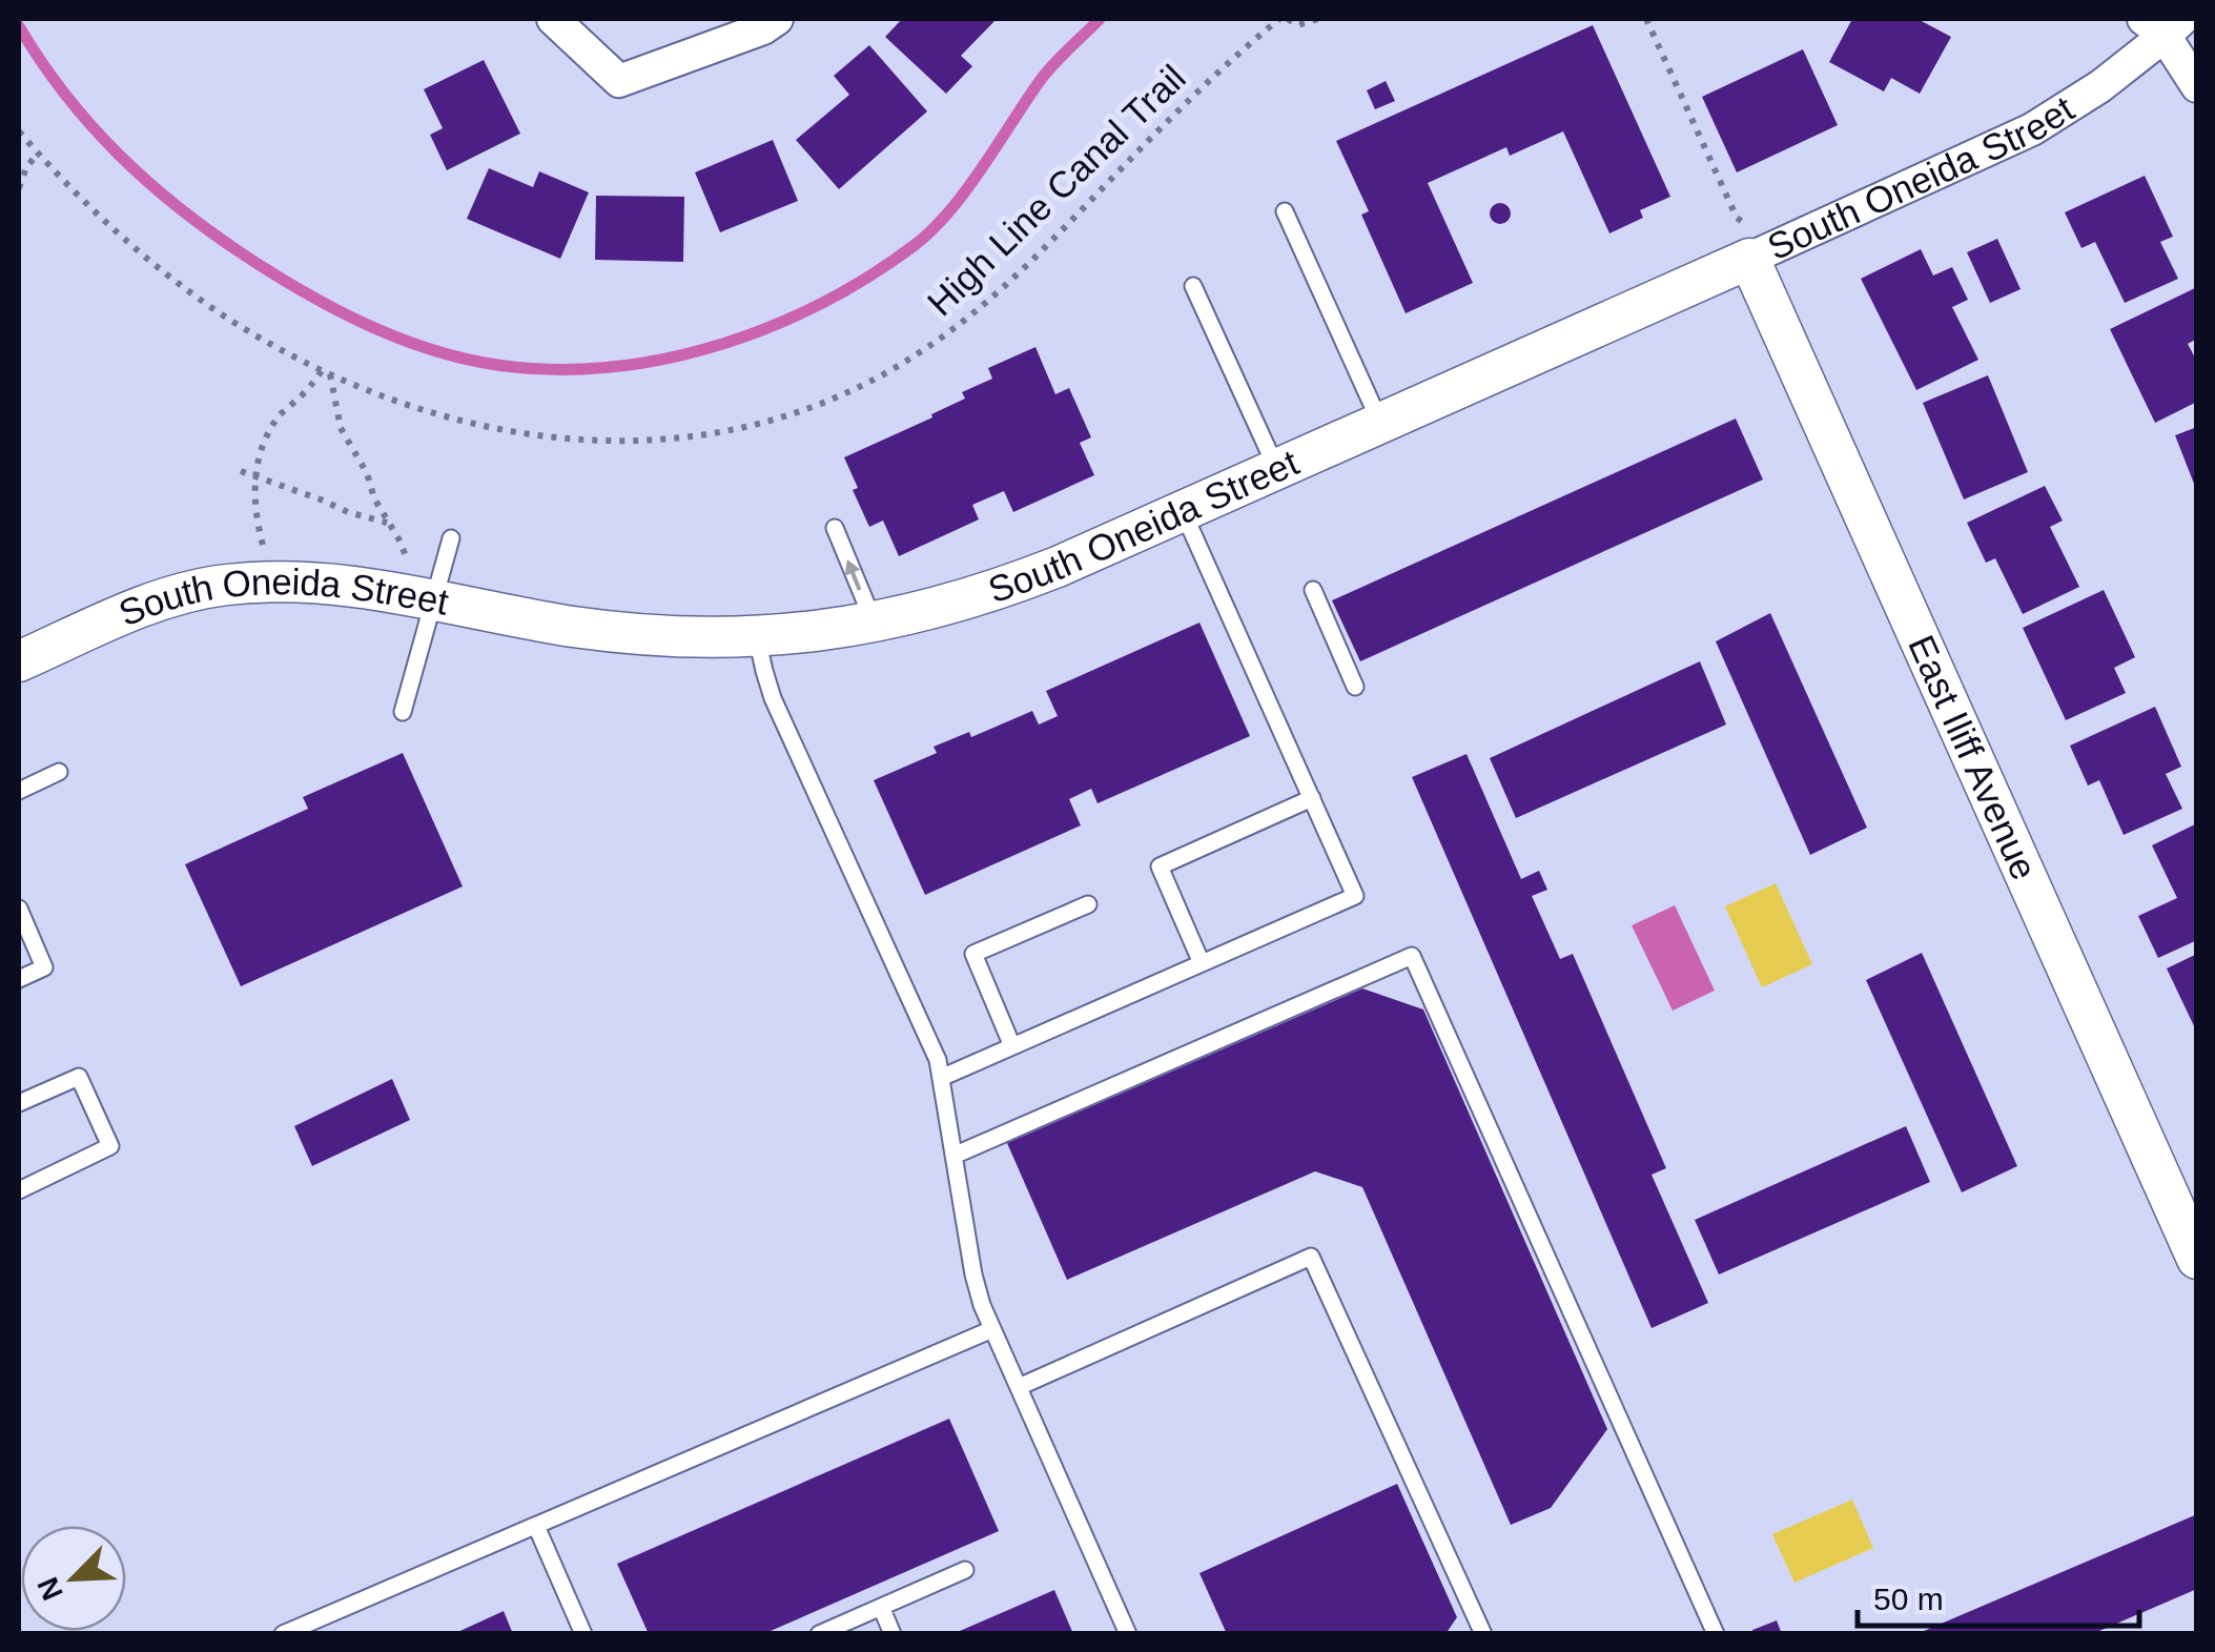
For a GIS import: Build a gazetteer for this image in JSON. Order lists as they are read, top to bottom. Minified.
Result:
{"streets":{"street":["South Oneida Street","East Iliff Avenue"],"path":["High Line Canal Trail"]},"crossings":[["South Oneida Street","East Iliff Avenue"]],"scale_bar":"50 m","north":"bottom left"}
